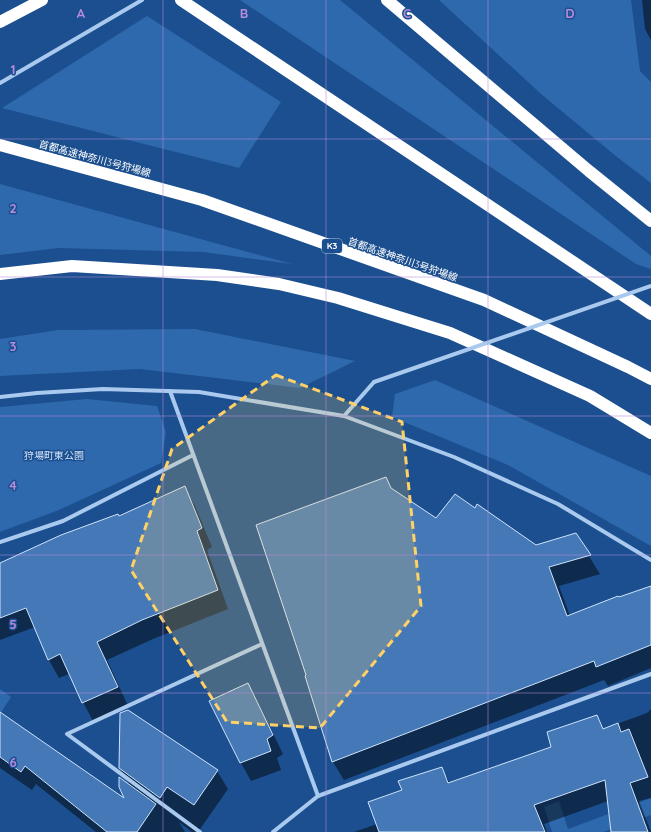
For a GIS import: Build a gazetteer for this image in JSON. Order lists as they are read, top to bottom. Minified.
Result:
{"streets":{"highway":["首都高速神奈川3号狩場線","K3"]},"parks":["狩場町東公園"],"grid":{"columns":["A","B","C","D"],"rows":["1","2","3","4","5","6"]}}
